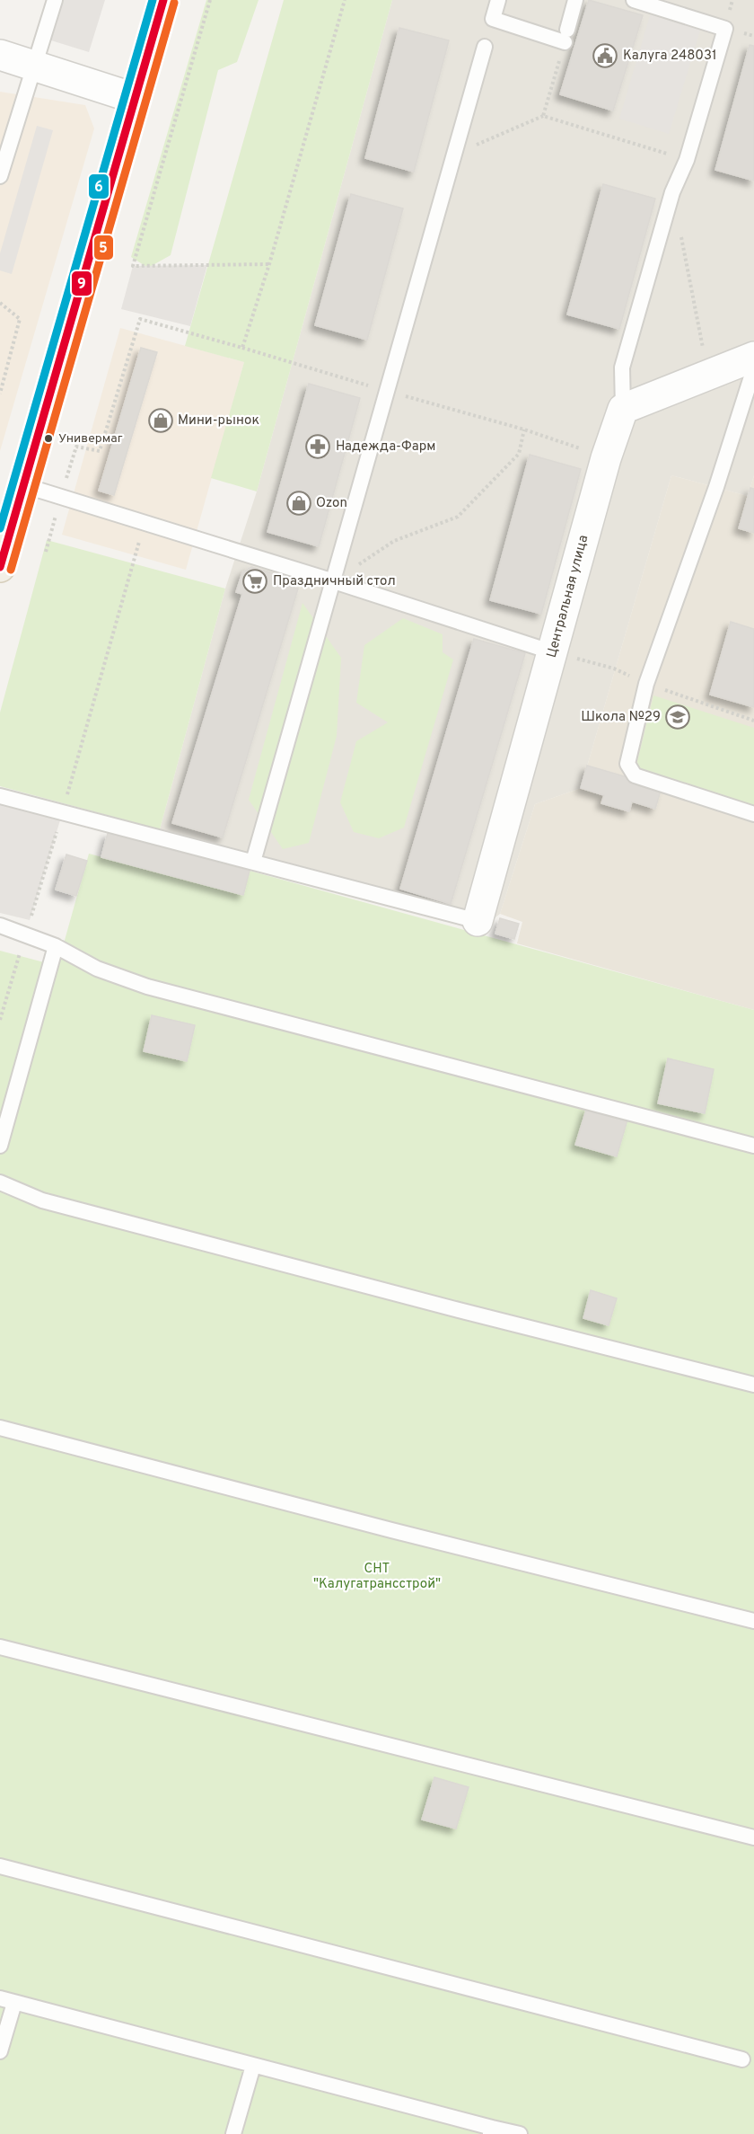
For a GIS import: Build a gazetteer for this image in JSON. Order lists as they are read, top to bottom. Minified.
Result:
{"streets":{"street":["Центральная улица"]},"parks":["СНТ \"Калугатрансстрой\""],"places":{"public building":["Калуга 248031"],"shop":["Мини-рынок","Ozon"],"other":["Универмаг"],"pharmacy":["Надежда-Фарм"],"supermarket":["Праздничный стол"],"school or university":["Школа №29"]},"lines":["transit line 9","transit line 6","transit line 5"]}
